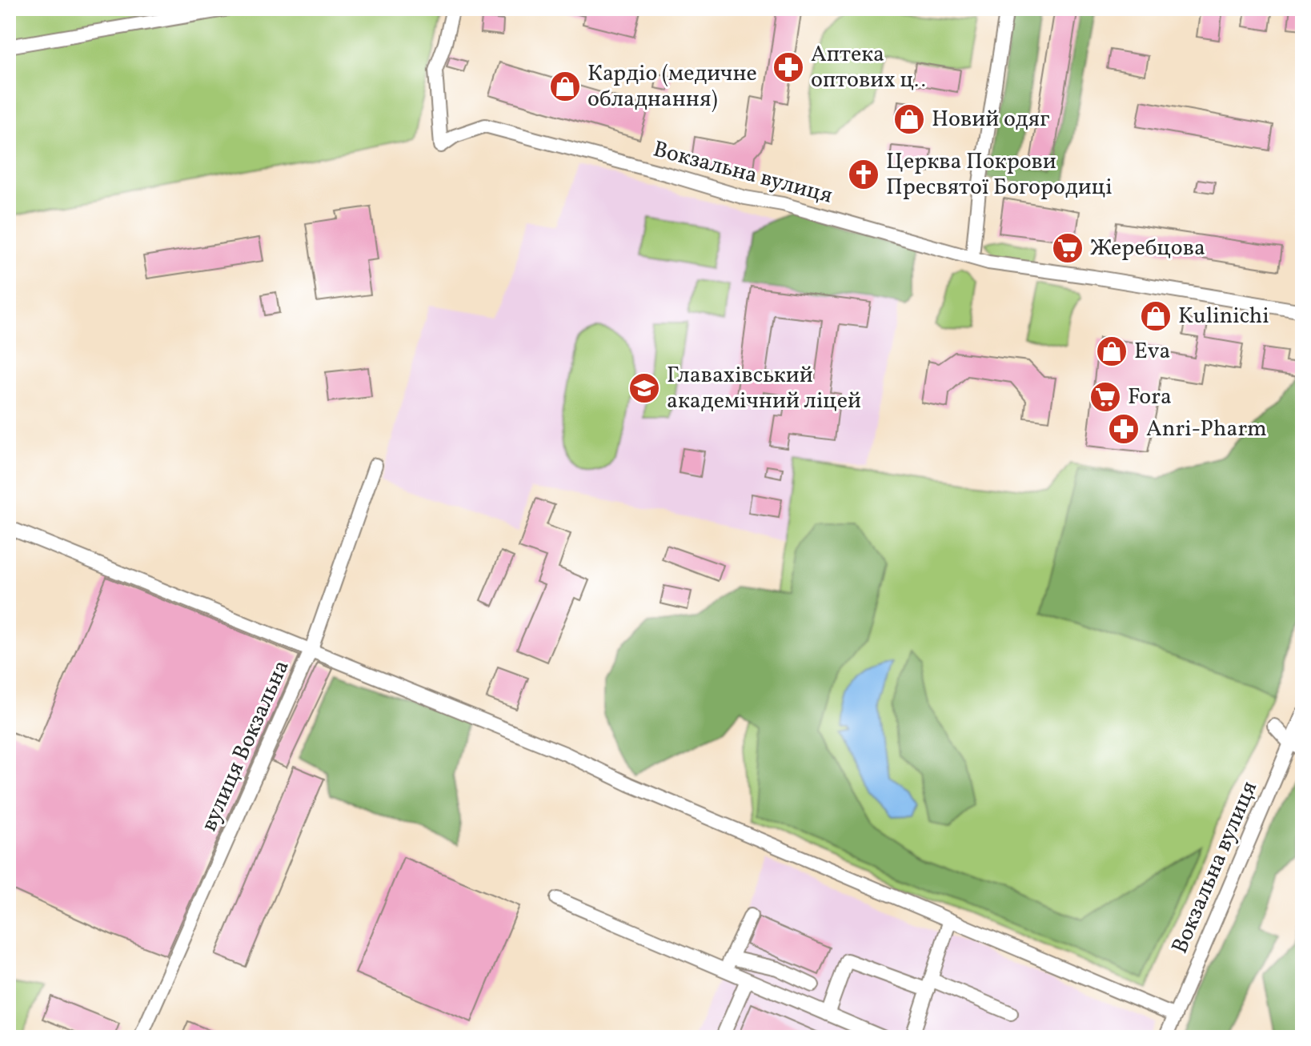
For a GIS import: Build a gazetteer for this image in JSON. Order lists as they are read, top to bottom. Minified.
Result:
{"streets":{"street":["Вокзальна вулиця","вулиця Вокзальна"]},"places":{"pharmacy":["Аптека оптових ц‥","Anri-Pharm"],"shop":["Кардіо (медичне обладнання)","Новий одяг","Kulinichi","Eva"],"church":["Церква Покрови Пресвятої Богородиці"],"supermarket":["Жеребцова","Fora"],"school or university":["Главахівський академічний ліцей"]}}
